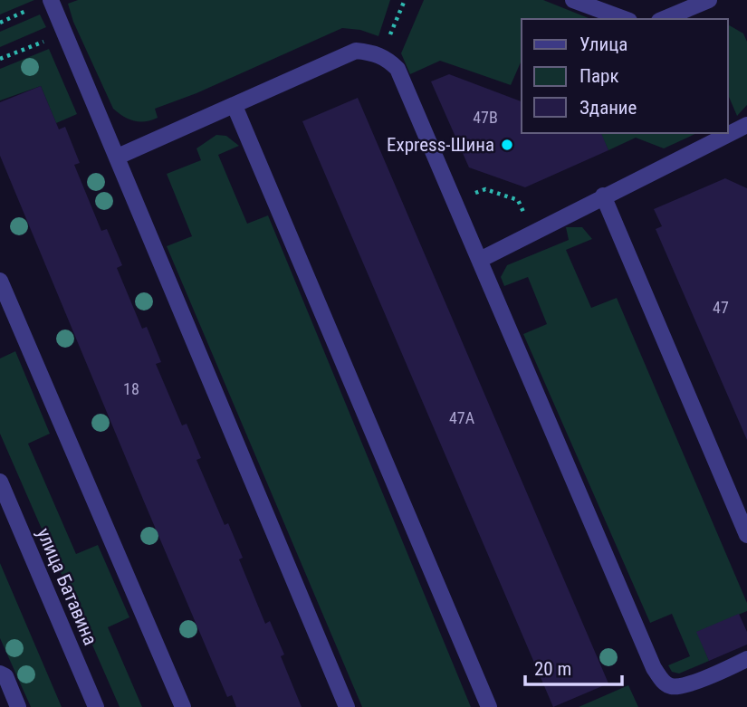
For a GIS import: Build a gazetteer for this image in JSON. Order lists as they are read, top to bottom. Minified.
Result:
{"streets":{"street":["улица Батавина"]},"places":["Express-Шина"],"house_numbers":["47В","47","18","47А"],"legend":["Улица","Парк","Здание"],"scale_bar":"20 m"}
